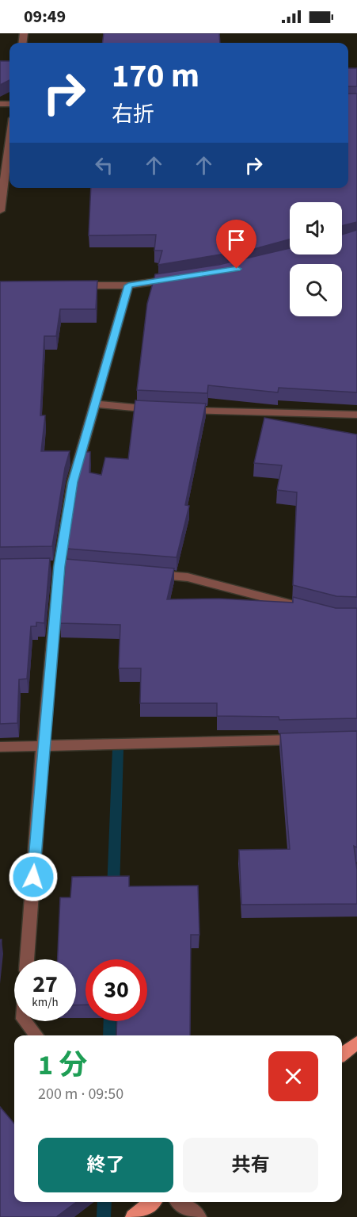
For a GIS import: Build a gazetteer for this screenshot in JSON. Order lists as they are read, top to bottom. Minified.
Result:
{"page":{"status":"09:49","turn":["170 m","右折"],"speed":"27 km/h","limit":"30","heading":["1 分","200 m · 09:50"],"buttons":["終了","共有"]}}
